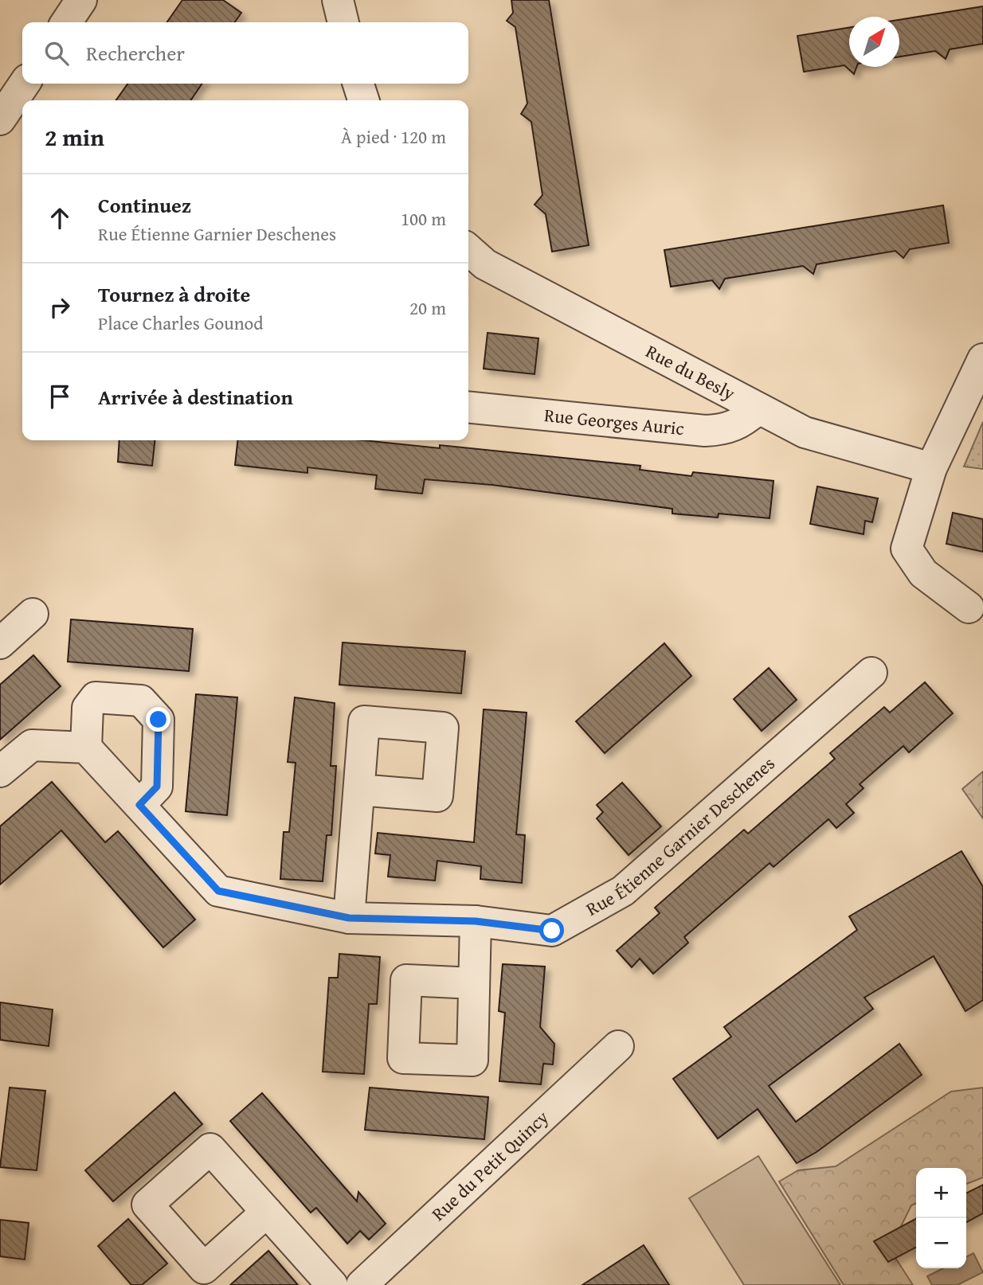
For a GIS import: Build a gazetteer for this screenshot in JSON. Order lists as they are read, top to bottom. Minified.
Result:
{"streets":{"street":["Rue du Besly","Rue Georges Auric","Rue Étienne Garnier Deschenes","Rue du Petit Quincy"]},"crossings":[["Rue du Besly","Rue Georges Auric"]],"north":"top right","page":{"search":"Rechercher","heading":["2 min","À pied · 120 m"],"list":[["Continuez","Rue Étienne Garnier Deschenes","100 m"],["Tournez à droite","Place Charles Gounod","20 m"],"Arrivée à destination"],"map_buttons":["+","−"]}}
